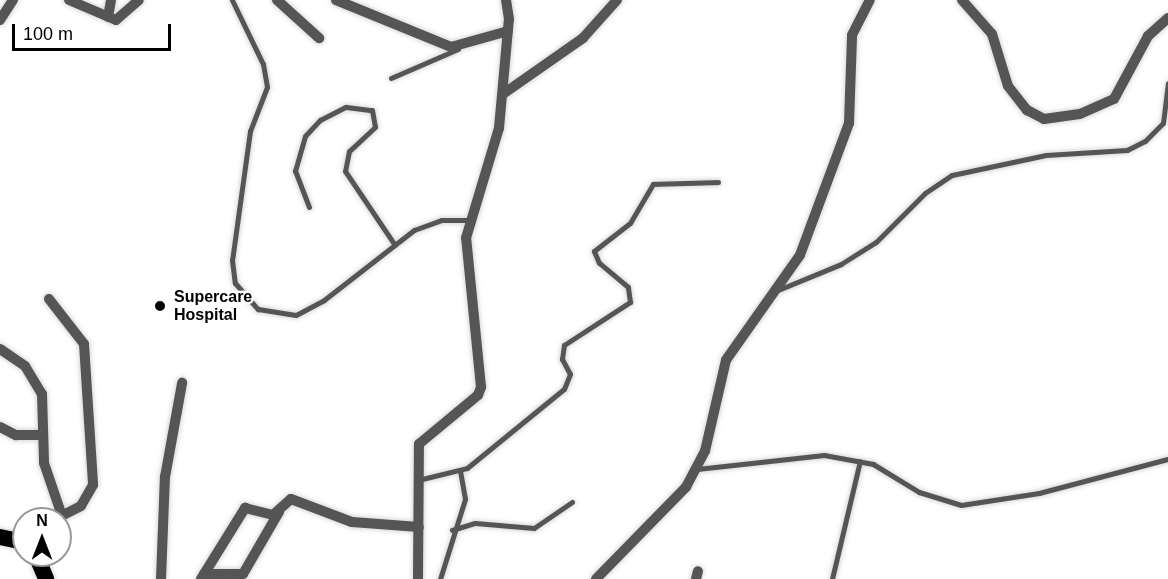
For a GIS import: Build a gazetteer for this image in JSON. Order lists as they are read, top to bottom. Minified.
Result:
{"places":["Supercare Hospital"],"scale_bar":"100 m","north":"top"}
